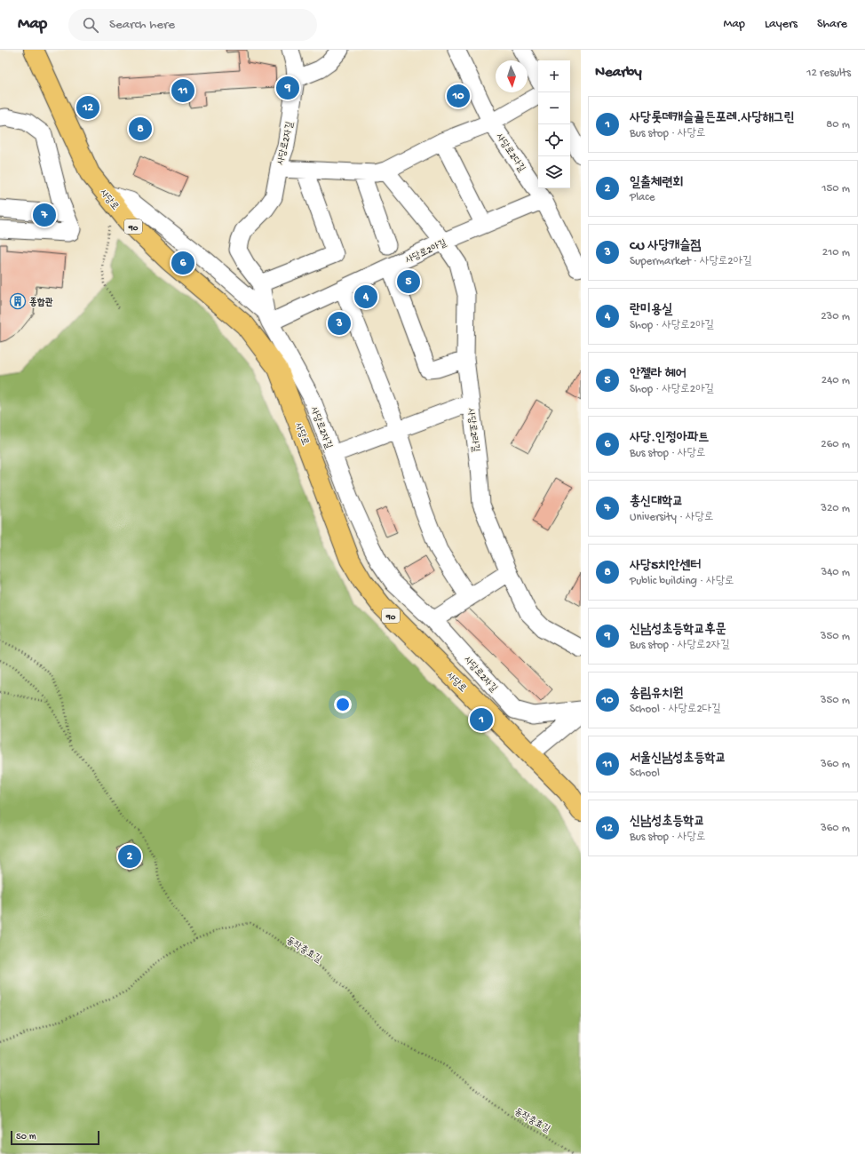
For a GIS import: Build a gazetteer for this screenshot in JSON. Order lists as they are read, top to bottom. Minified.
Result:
{"streets":{"main road":["사당로","90"],"street":["사당로2자길","사당로2다길","사당로2아길","사당로2라길"],"path":["동작충효길"]},"crossings":[["사당로2자길","사당로2아길"],["사당로2다길","사당로2아길"],["사당로2아길","사당로2라길"]],"places":{"building":["종합관"]},"scale_bar":"50 m","north":"bottom","page":{"header":"Map","search":"Search here","nav":["Map","Layers","Share"],"heading":["Nearby","12 results"],"map_buttons":["+","−"],"pins":["9","11","10","12","8","7","6","5","4","3","1","2"],"list":[{"mark":"1","name":"사당롯데캐슬골든포레.사당해그린","note":"Bus stop · 사당로","value":"80 m"},{"mark":"2","name":"일출체련회","note":"Place","value":"150 m"},{"mark":"3","name":"CU 사당캐슬점","note":"Supermarket · 사당로2아길","value":"210 m"},{"mark":"4","name":"란미용실","note":"Shop · 사당로2아길","value":"230 m"},{"mark":"5","name":"안젤라 헤어","note":"Shop · 사당로2아길","value":"240 m"},{"mark":"6","name":"사당.인정아파트","note":"Bus stop · 사당로","value":"260 m"},{"mark":"7","name":"총신대학교","note":"University · 사당로","value":"320 m"},{"mark":"8","name":"사당5치안센터","note":"Public building · 사당로","value":"340 m"},{"mark":"9","name":"신남성초등학교후문","note":"Bus stop · 사당로2자길","value":"350 m"},{"mark":"10","name":"송림유치원","note":"School · 사당로2다길","value":"350 m"},{"mark":"11","name":"서울신남성초등학교","note":"School","value":"360 m"},{"mark":"12","name":"신남성초등학교","note":"Bus stop · 사당로","value":"360 m"}],"scale":"50 m"}}
